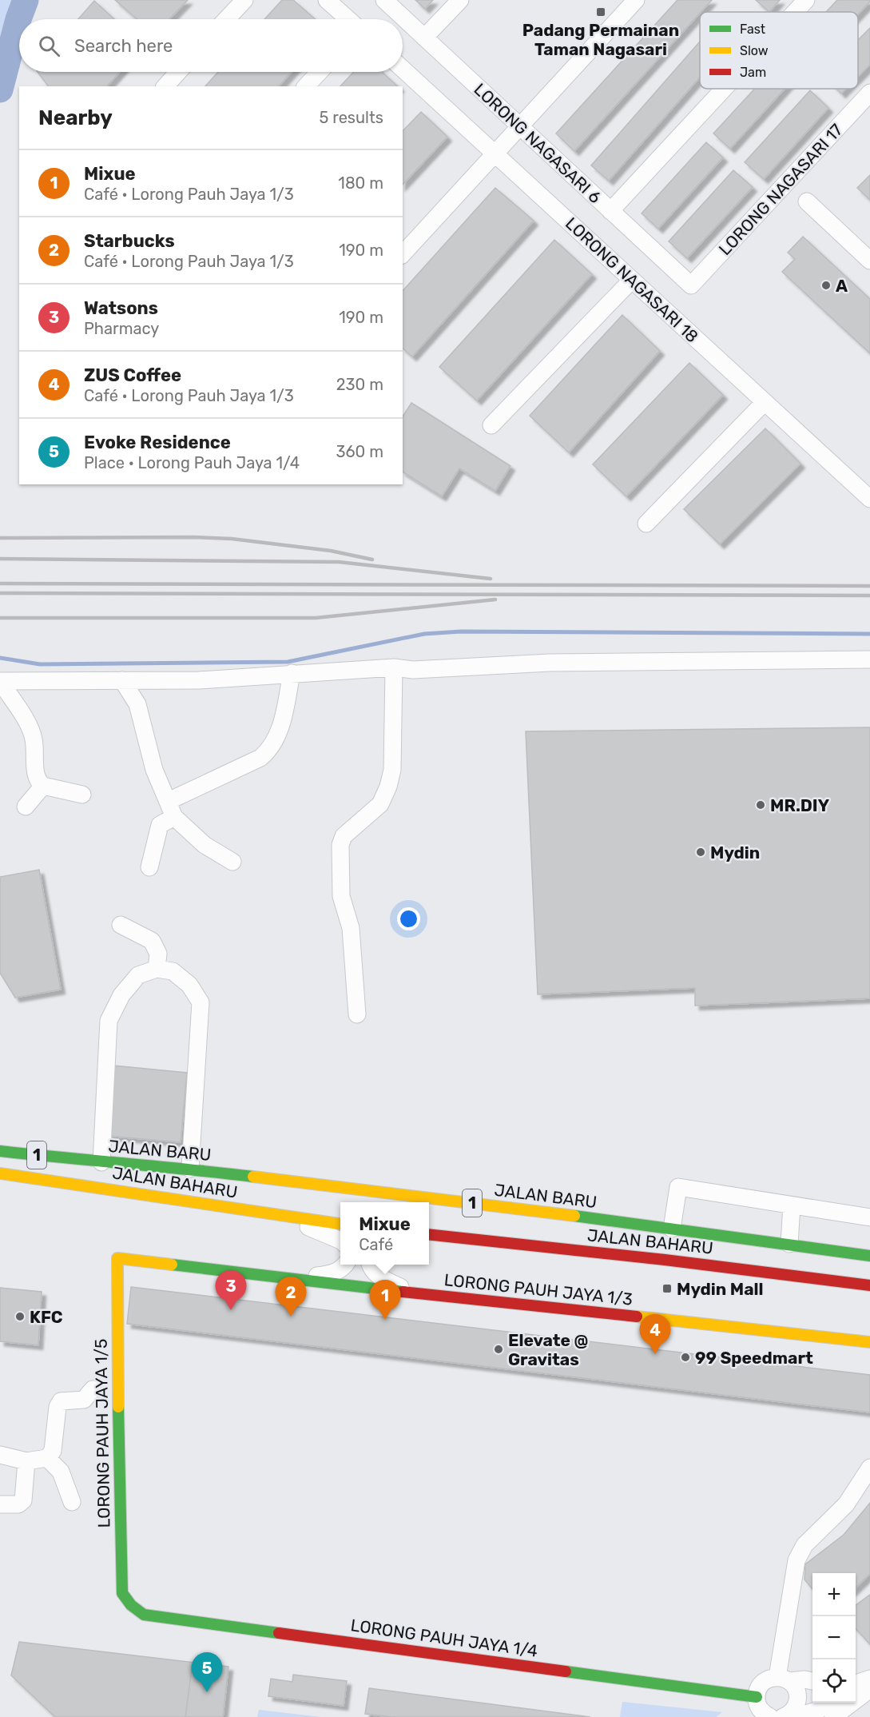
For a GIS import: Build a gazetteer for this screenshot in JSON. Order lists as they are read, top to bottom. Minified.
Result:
{"streets":{"main road":["JALAN BARU","1","JALAN BAHARU","LORONG PAUH JAYA 1/3","LORONG PAUH JAYA 1/5","LORONG PAUH JAYA 1/4"],"street":["LORONG NAGASARI 6","LORONG NAGASARI 17","LORONG NAGASARI 18"]},"crossings":[["LORONG NAGASARI 6","LORONG NAGASARI 17"],["LORONG PAUH JAYA 1/3","LORONG PAUH JAYA 1/5"],["LORONG PAUH JAYA 1/5","LORONG PAUH JAYA 1/4"]],"places":{"transit":["Padang Permainan Taman Nagasari","Mydin Mall"],"other":["A","MR.DIY","Mydin","KFC","Elevate @ Gravitas","99 Speedmart"]},"legend":["Fast","Slow","Jam"],"page":{"search":"Search here","heading":["Nearby","5 results"],"list":[{"mark":"1","name":"Mixue","note":"Café · Lorong Pauh Jaya 1/3","value":"180 m"},{"mark":"2","name":"Starbucks","note":"Café · Lorong Pauh Jaya 1/3","value":"190 m"},{"mark":"3","name":"Watsons","note":"Pharmacy","value":"190 m"},{"mark":"4","name":"ZUS Coffee","note":"Café · Lorong Pauh Jaya 1/3","value":"230 m"},{"mark":"5","name":"Evoke Residence","note":"Place · Lorong Pauh Jaya 1/4","value":"360 m"}],"popup":["Mixue","Café"],"pins":["3","2","1","4","5"],"map_buttons":["+","−"]}}
